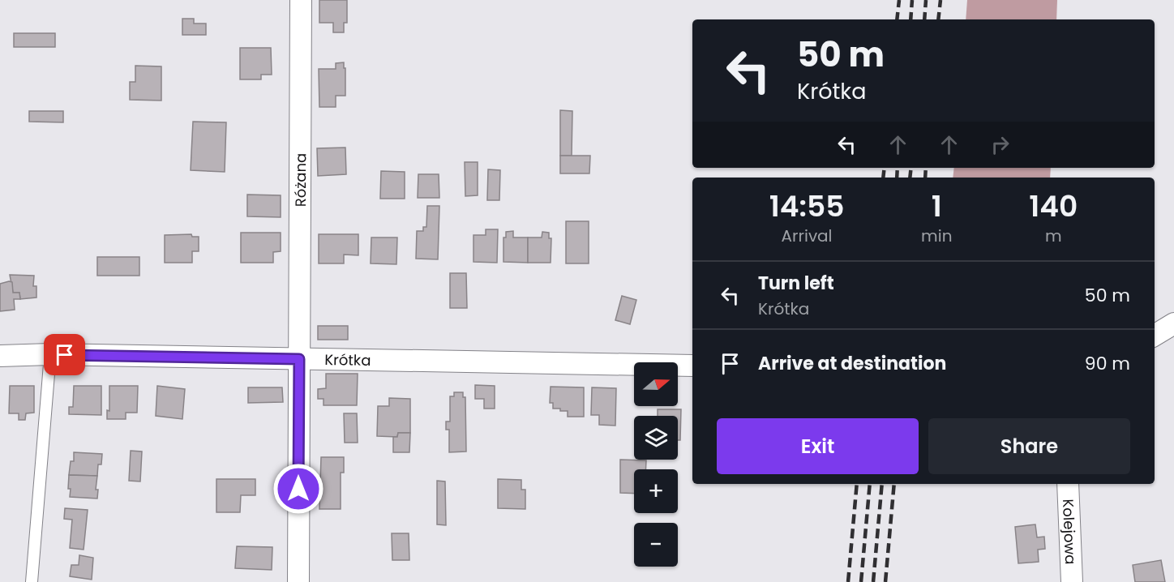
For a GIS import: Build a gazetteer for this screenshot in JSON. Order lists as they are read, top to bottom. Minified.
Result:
{"streets":{"street":["Różana","Krótka","Kolejowa"]},"crossings":[["Różana","Krótka"]],"north":"right","page":{"turn":["50 m","Krótka"],"eta":["14:55","Arrival","1","min","140","m"],"list":[{"name":"Turn left","note":"Krótka","value":"50 m"},{"name":"Arrive at destination","value":"90 m"}],"map_buttons":["+","−"],"buttons":["Exit","Share"]}}
